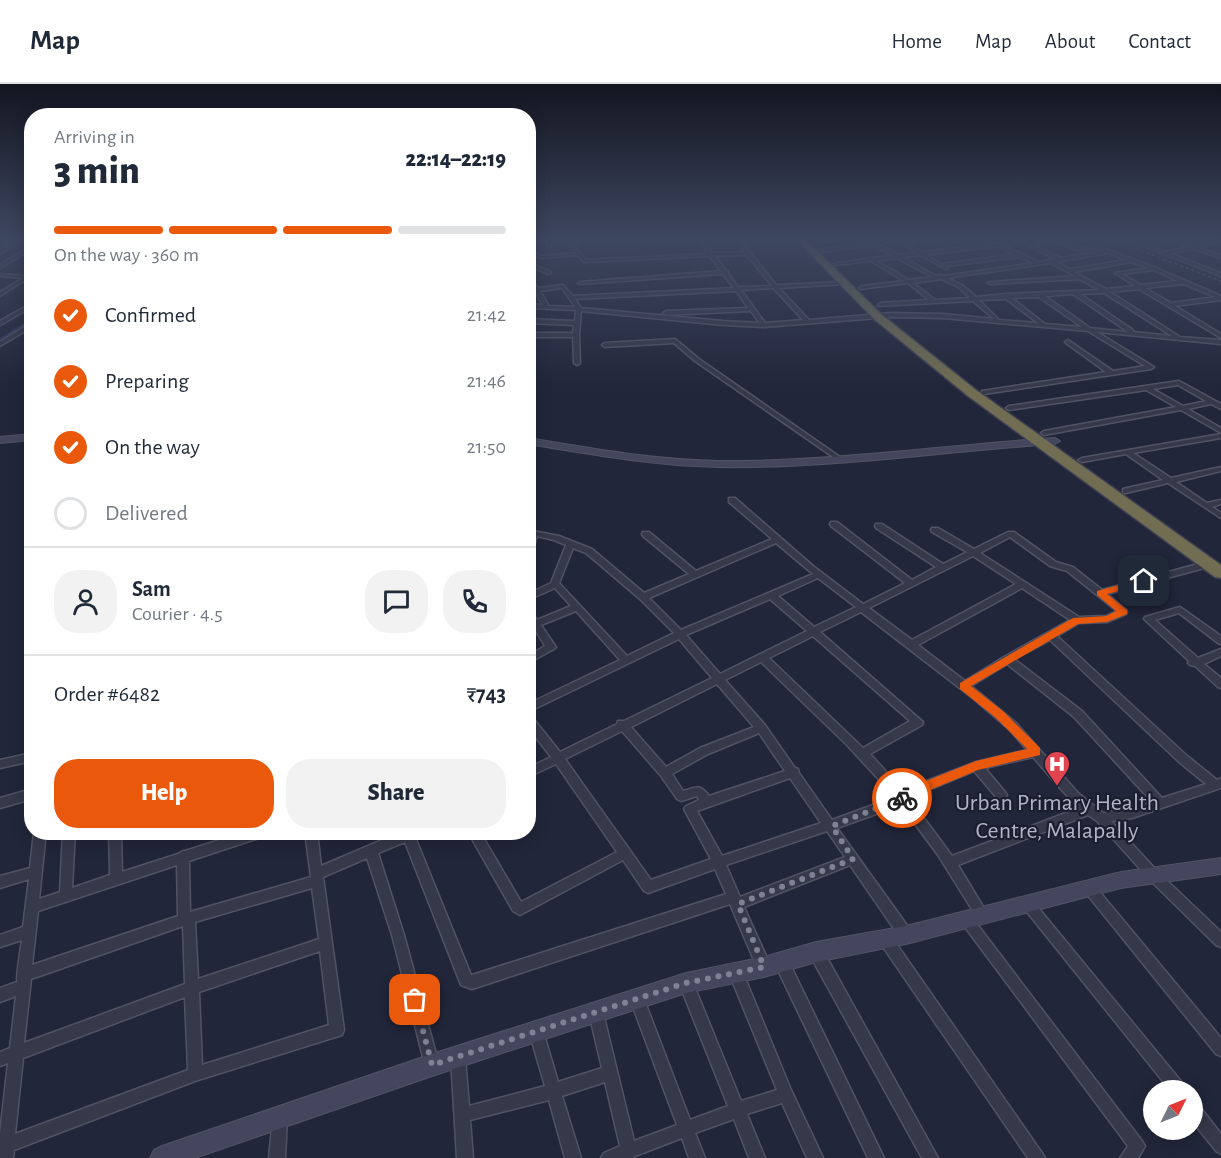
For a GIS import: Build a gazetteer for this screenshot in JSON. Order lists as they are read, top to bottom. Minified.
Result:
{"places":{"hospital":["Urban Primary Health Centre, Malapally"]},"north":"top right","page":{"header":"Map","nav":["Home","Map","About","Contact"],"heading":["3 min","Arriving in","22:14–22:19"],"panel":["Sam","Courier · 4.5","Order #6482","₹743"],"bar":"On the way · 360 m","list":[["Confirmed","21:42"],["Preparing","21:46"],["On the way","21:50"],"Delivered"],"buttons":["Help","Share"]}}
